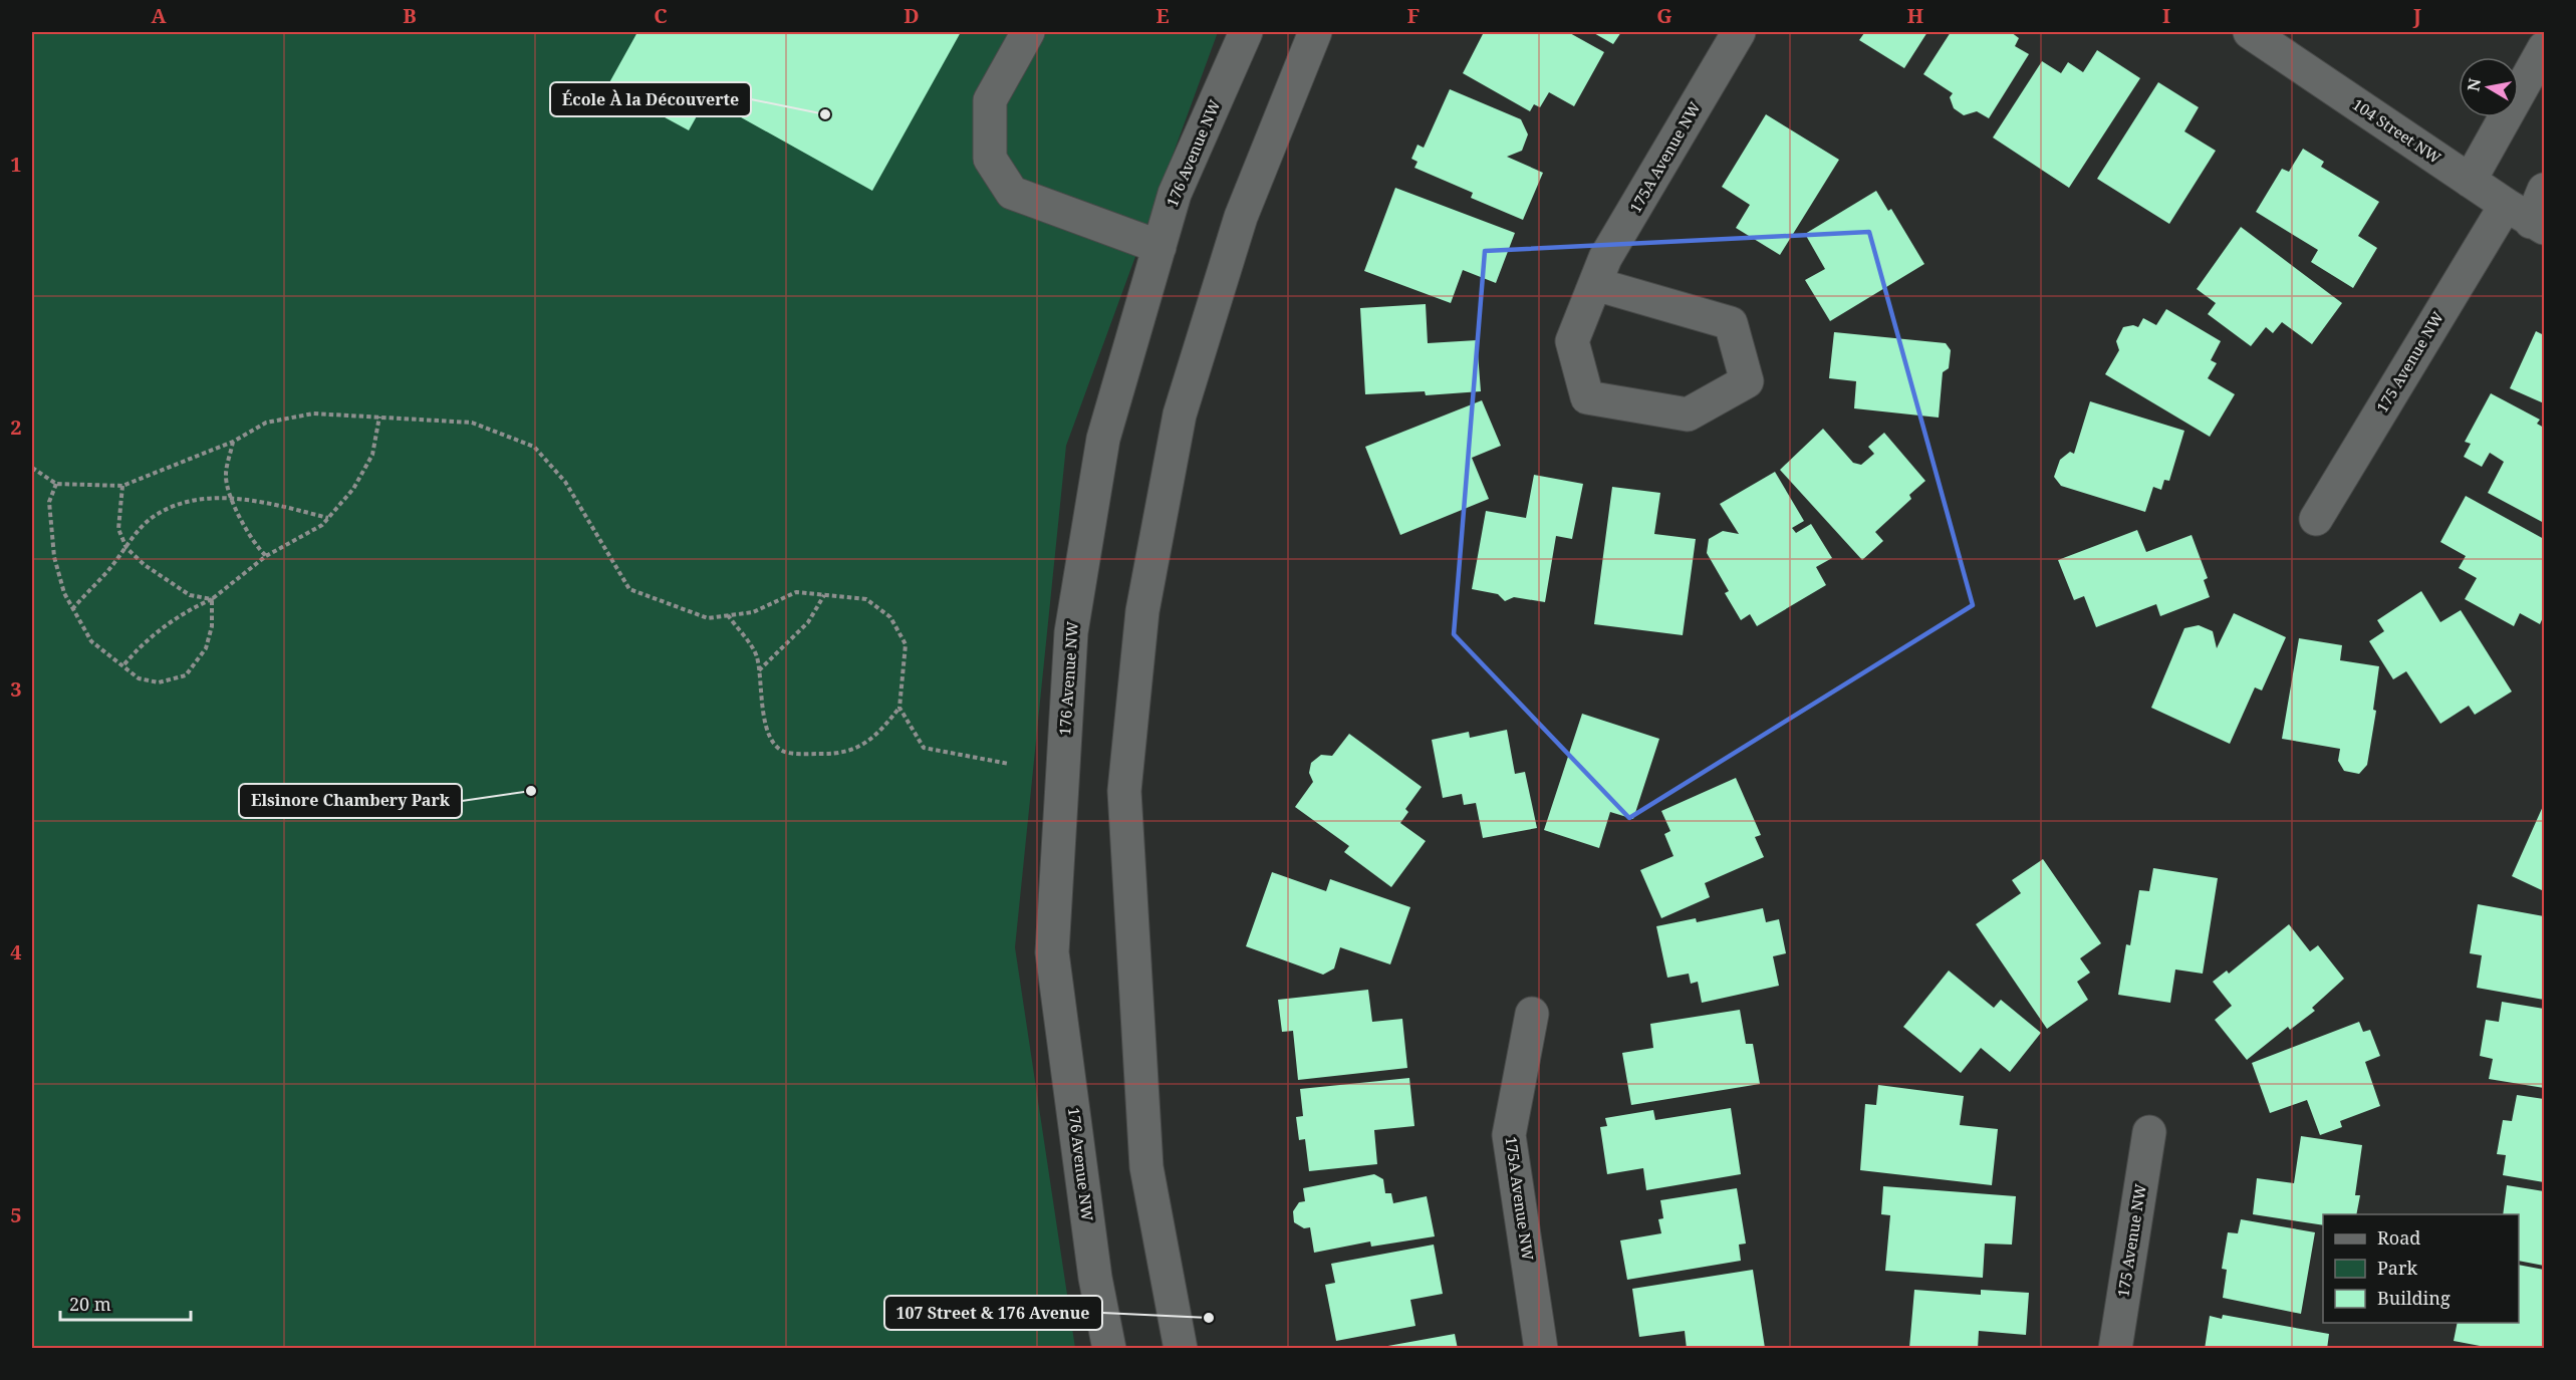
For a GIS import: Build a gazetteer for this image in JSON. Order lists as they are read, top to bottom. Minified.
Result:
{"streets":{"street":["104 Street NW","176 Avenue NW","175A Avenue NW","175 Avenue NW"]},"crossings":[["104 Street NW","175 Avenue NW"]],"places":["École À la Découverte","Elsinore Chambery Park","107 Street & 176 Avenue"],"legend":["Road","Park","Building"],"scale_bar":"20 m","north":"left","grid":{"columns":["A","B","C","D","E","F","G","H","I","J"],"rows":["1","2","3","4","5"]}}
